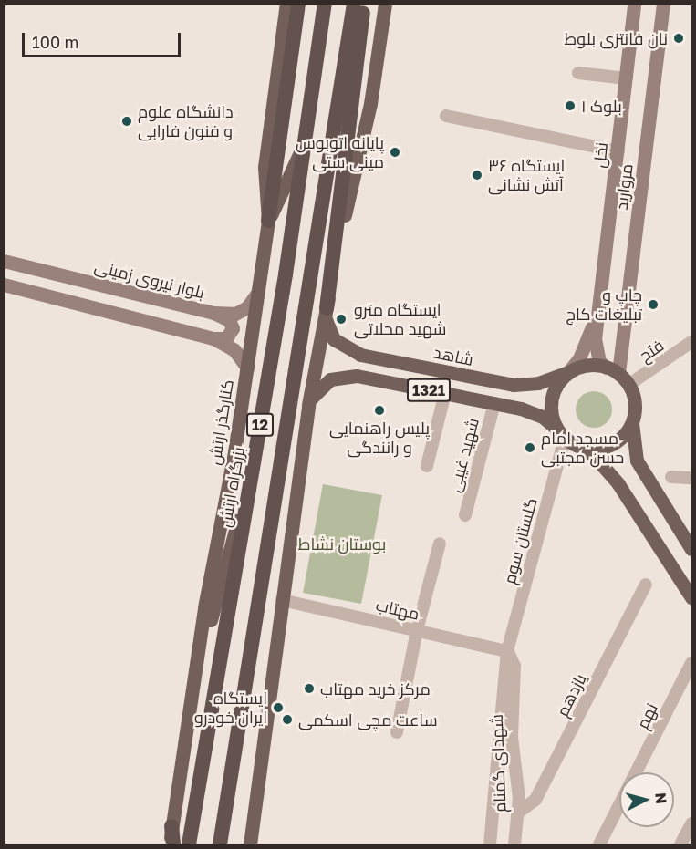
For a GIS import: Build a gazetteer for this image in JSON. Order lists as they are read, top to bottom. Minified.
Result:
{"streets":{"highway":["12","بزرگراه ارتش"],"main road":["نخل","مروارید","بلوار نیروی زمینی","شاهد","1321","کنارگذر ارتش"],"street":["فتح","شهید غیبی","گلستان سوم","مهتاب","یازدهم","نهم","شهدای گمنام"]},"crossings":[["مروارید","فتح"],["مروارید","شاهد"],["مروارید","1321"],["مروارید","گلستان سوم"],["بلوار نیروی زمینی","کنارگذر ارتش"],["فتح","شاهد"],["فتح","1321"],["فتح","گلستان سوم"],["شاهد","1321"],["شاهد","گلستان سوم"],["1321","شهید غیبی"],["1321","گلستان سوم"],["گلستان سوم","مهتاب"],["گلستان سوم","شهدای گمنام"],["مهتاب","شهدای گمنام"],["یازدهم","شهدای گمنام"]],"parks":["بوستان نشاط"],"places":["نان فانتزی بلوط","۱ بلوک","دانشگاه علوم و فنون فارابی","پایانه اتوبوس مینی ستی","ایستگاه ۳۶ آتش نشانی","چاپ و تبلیغات کاج","ایستگاه مترو شهید محلاتی","پلیس راهنمایی و رانندگی","مسجد امام حسن مجتبی","مرکز خرید مهتاب","ایستگاه ایران خودرو","ساعت مچی اسکمی"],"scale_bar":"100 m","north":"right"}
